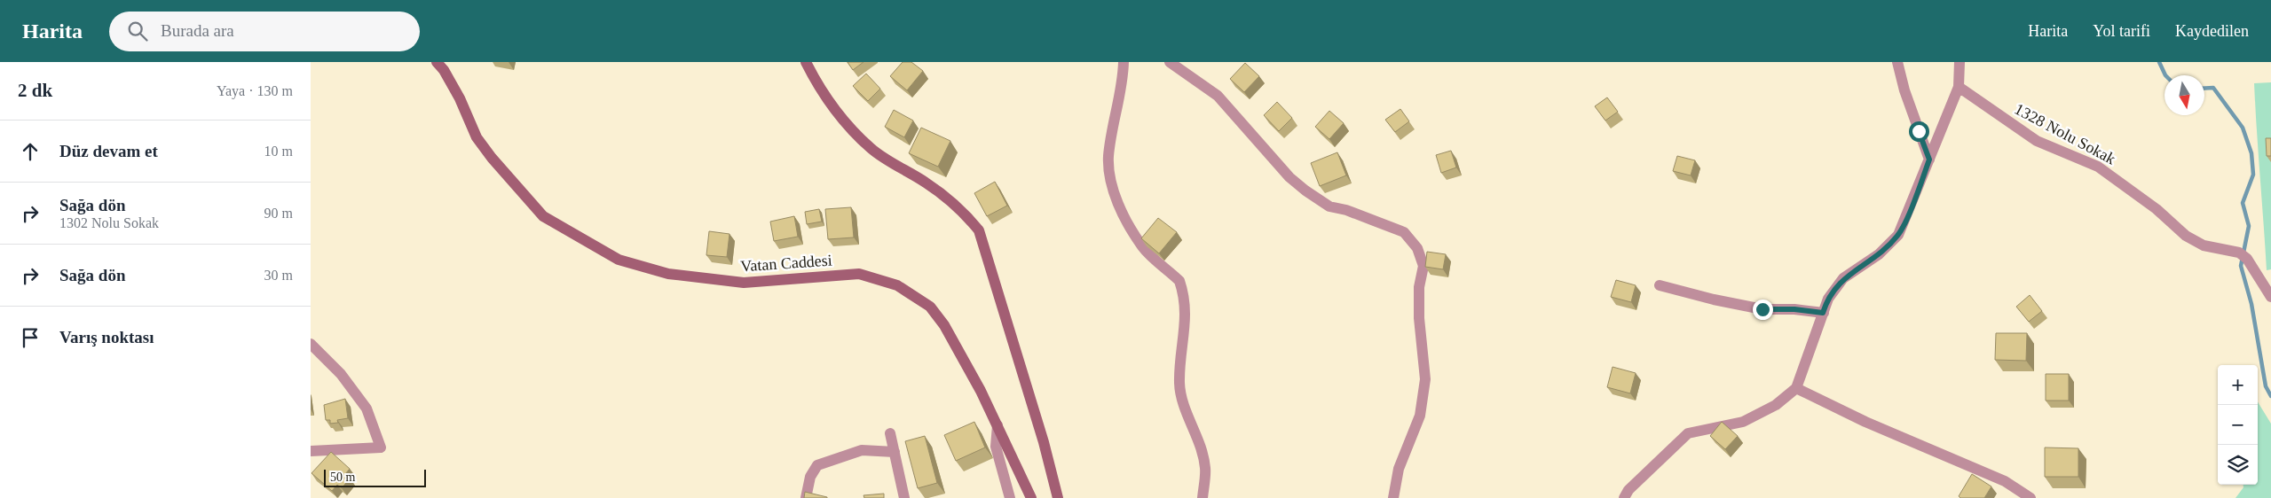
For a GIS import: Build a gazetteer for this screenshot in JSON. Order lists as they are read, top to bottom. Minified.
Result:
{"streets":{"street":["1328 Nolu Sokak","Vatan Caddesi"]},"scale_bar":"50 m","north":"bottom","page":{"header":"Harita","search":"Burada ara","nav":["Harita","Yol tarifi","Kaydedilen"],"heading":["2 dk","Yaya · 130 m"],"list":[["Düz devam et","10 m"],["Sağa dön","1302 Nolu Sokak","90 m"],["Sağa dön","30 m"],"Varış noktası"],"map_buttons":["+","−"],"scale":"50 m"}}
